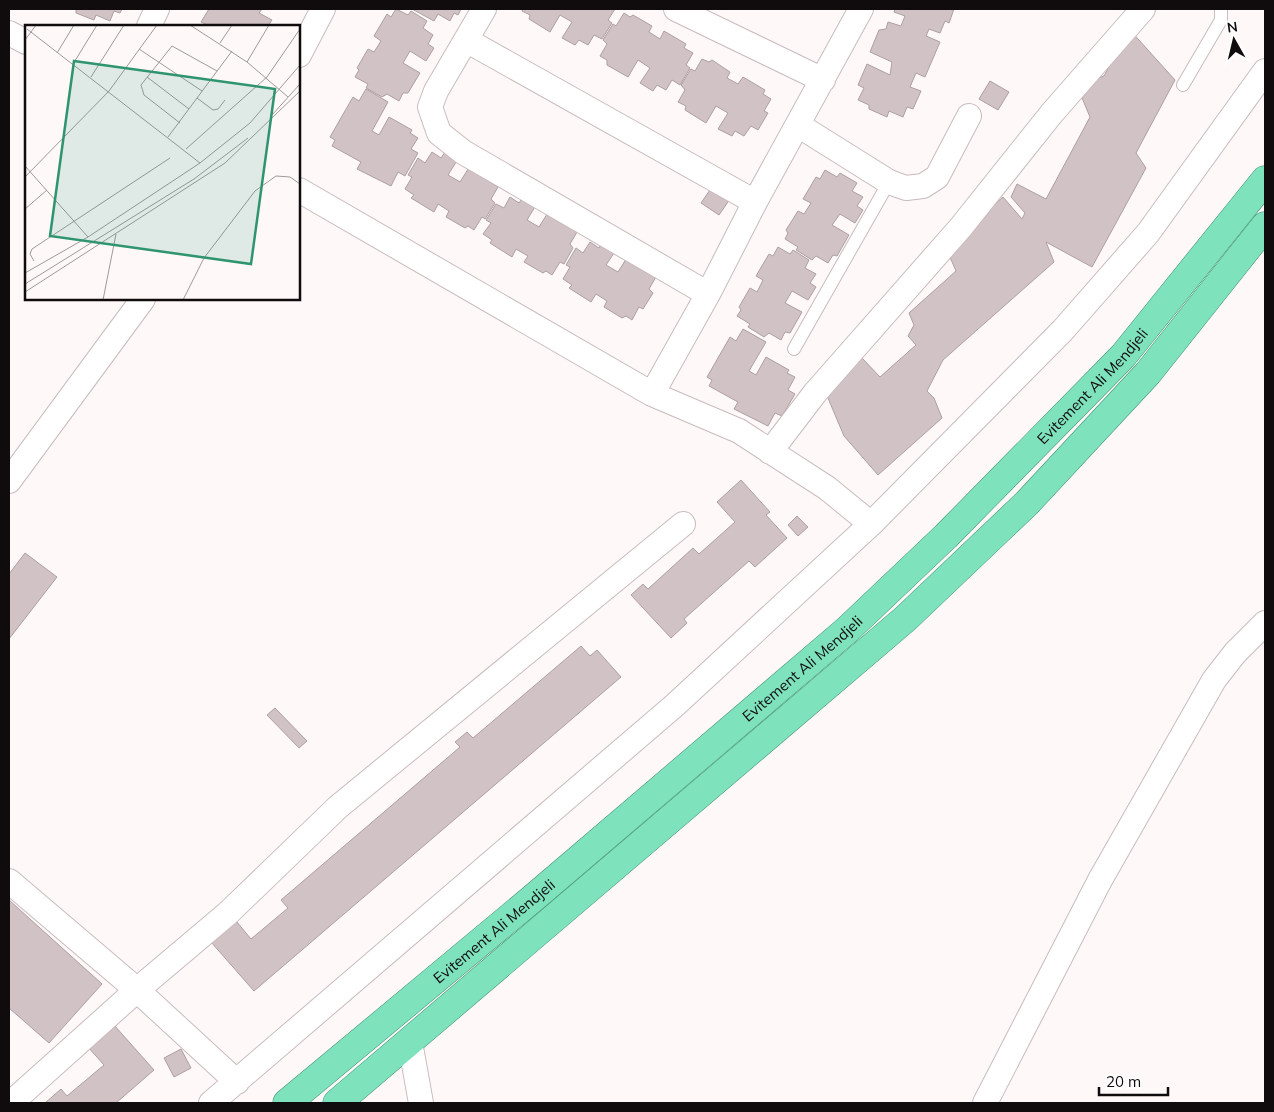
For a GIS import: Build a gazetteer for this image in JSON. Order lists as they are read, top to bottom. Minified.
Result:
{"streets":{"highway":["Evitement Ali Mendjeli"]},"scale_bar":"20 m","north":"top"}
